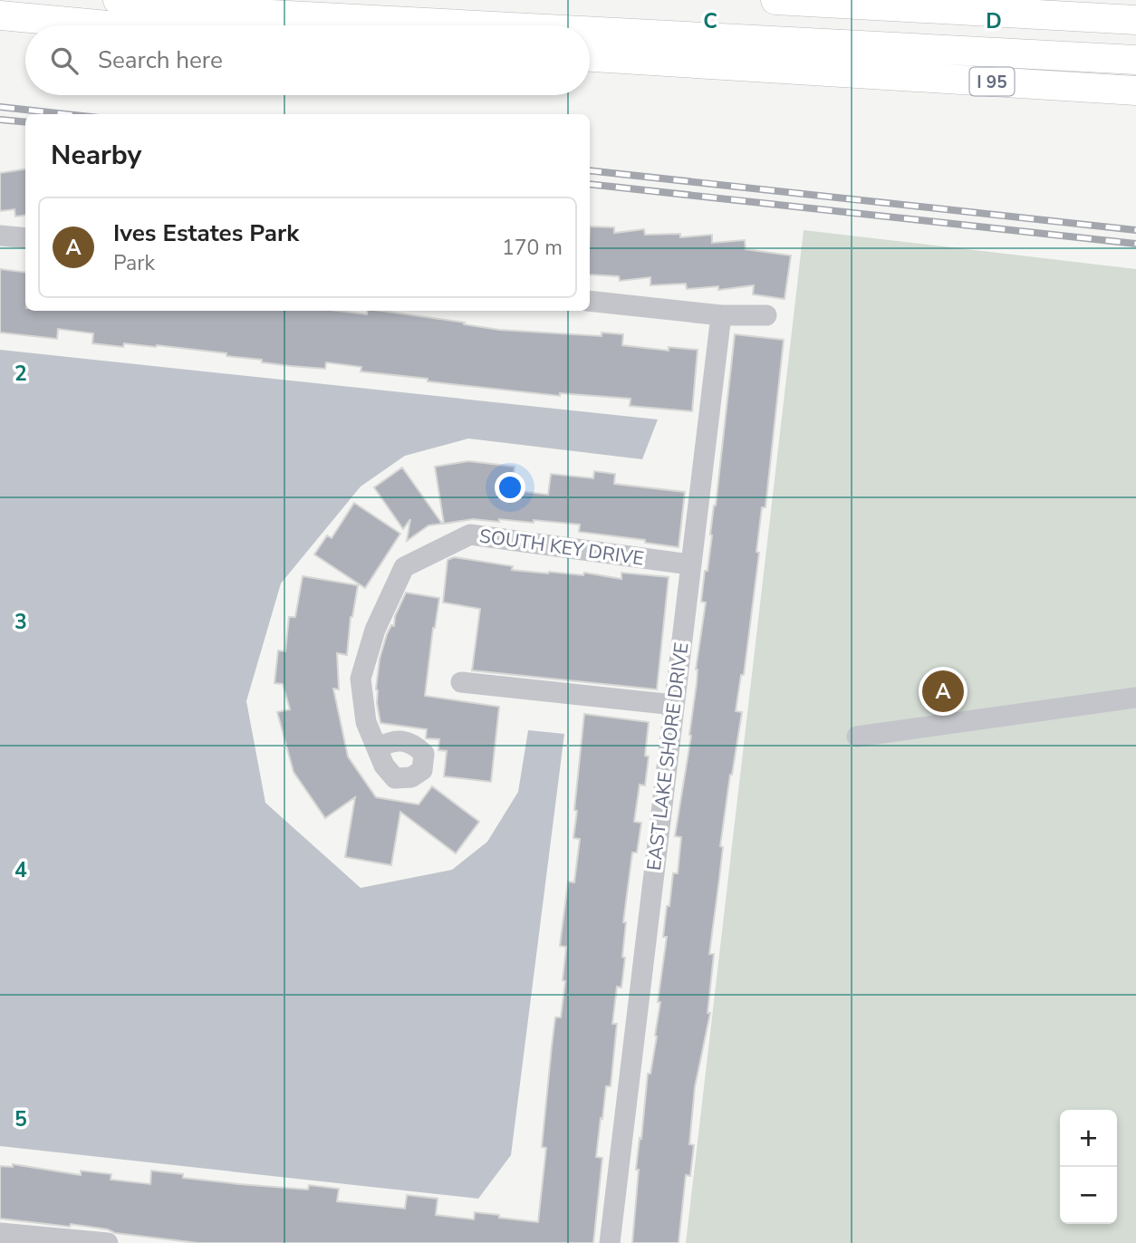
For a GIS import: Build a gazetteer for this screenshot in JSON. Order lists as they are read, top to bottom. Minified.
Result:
{"streets":{"highway":["I 95"],"street":["SOUTH KEY DRIVE","EAST LAKE SHORE DRIVE"]},"crossings":[["SOUTH KEY DRIVE","EAST LAKE SHORE DRIVE"]],"page":{"search":"Search here","heading":"Nearby","list":[{"mark":"A","name":"Ives Estates Park","note":"Park","value":"170 m"}],"pins":"A","map_buttons":["+","−"]},"grid":{"columns":["C","D"],"rows":["2","3","4","5"]}}
